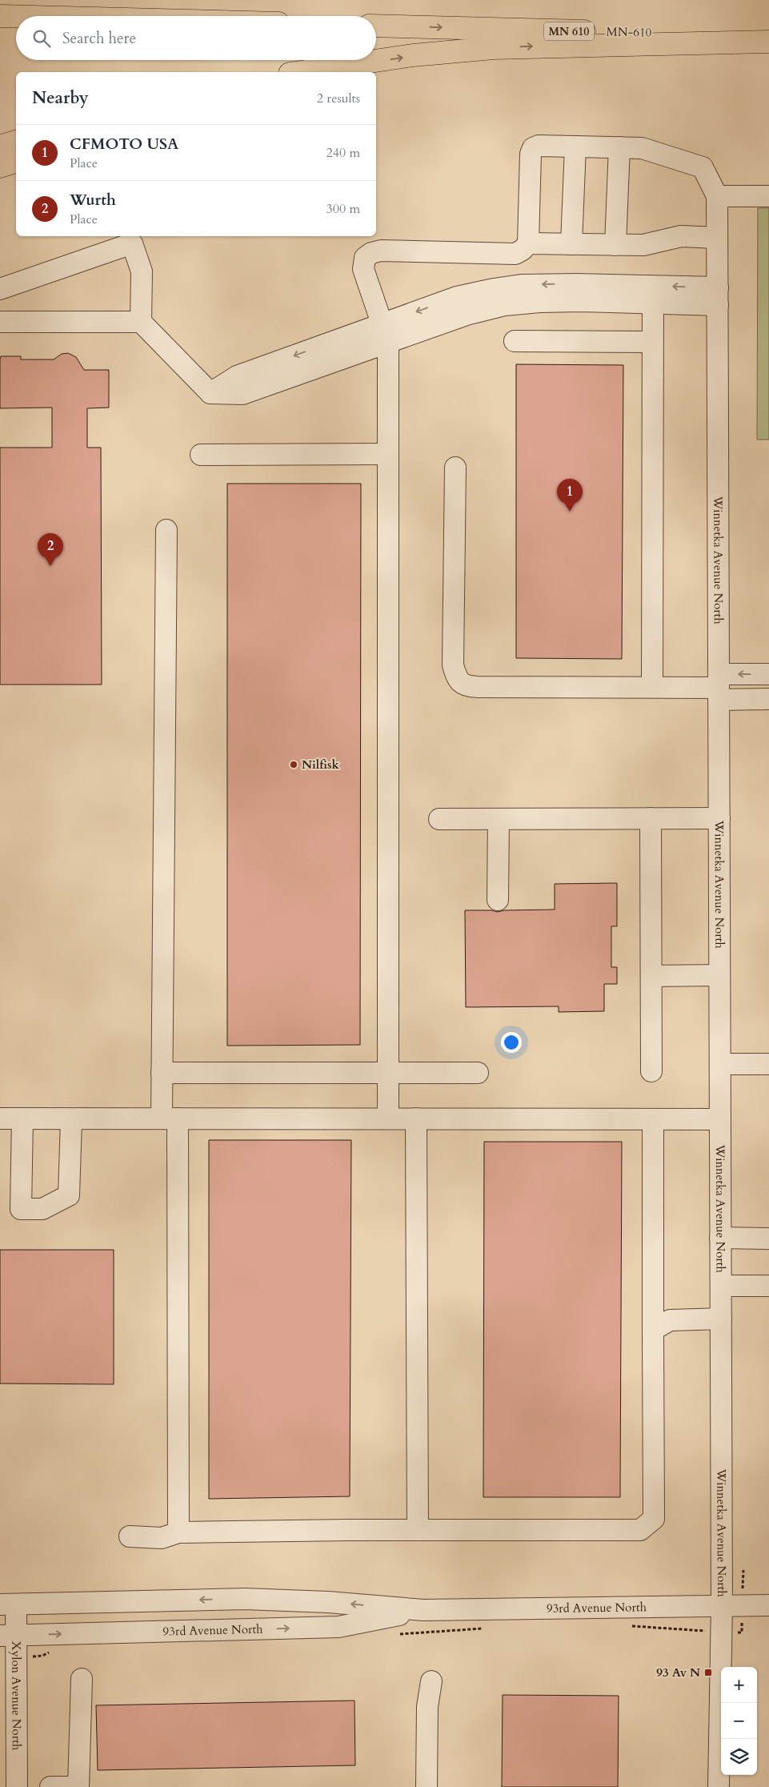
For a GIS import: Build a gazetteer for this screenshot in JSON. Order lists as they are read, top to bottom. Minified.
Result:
{"streets":{"highway":["MN 610","MN-610"],"street":["Winnetka Avenue North","93rd Avenue North","Xylon Avenue North"]},"crossings":[["Winnetka Avenue North","93rd Avenue North"],["93rd Avenue North","Xylon Avenue North"]],"places":{"other":["Nilfisk"],"transit":["93 Av N"]},"page":{"search":"Search here","heading":["Nearby","2 results"],"list":[{"mark":"1","name":"CFMOTO USA","note":"Place","value":"240 m"},{"mark":"2","name":"Wurth","note":"Place","value":"300 m"}],"pins":["1","2"],"map_buttons":["+","−"]}}
